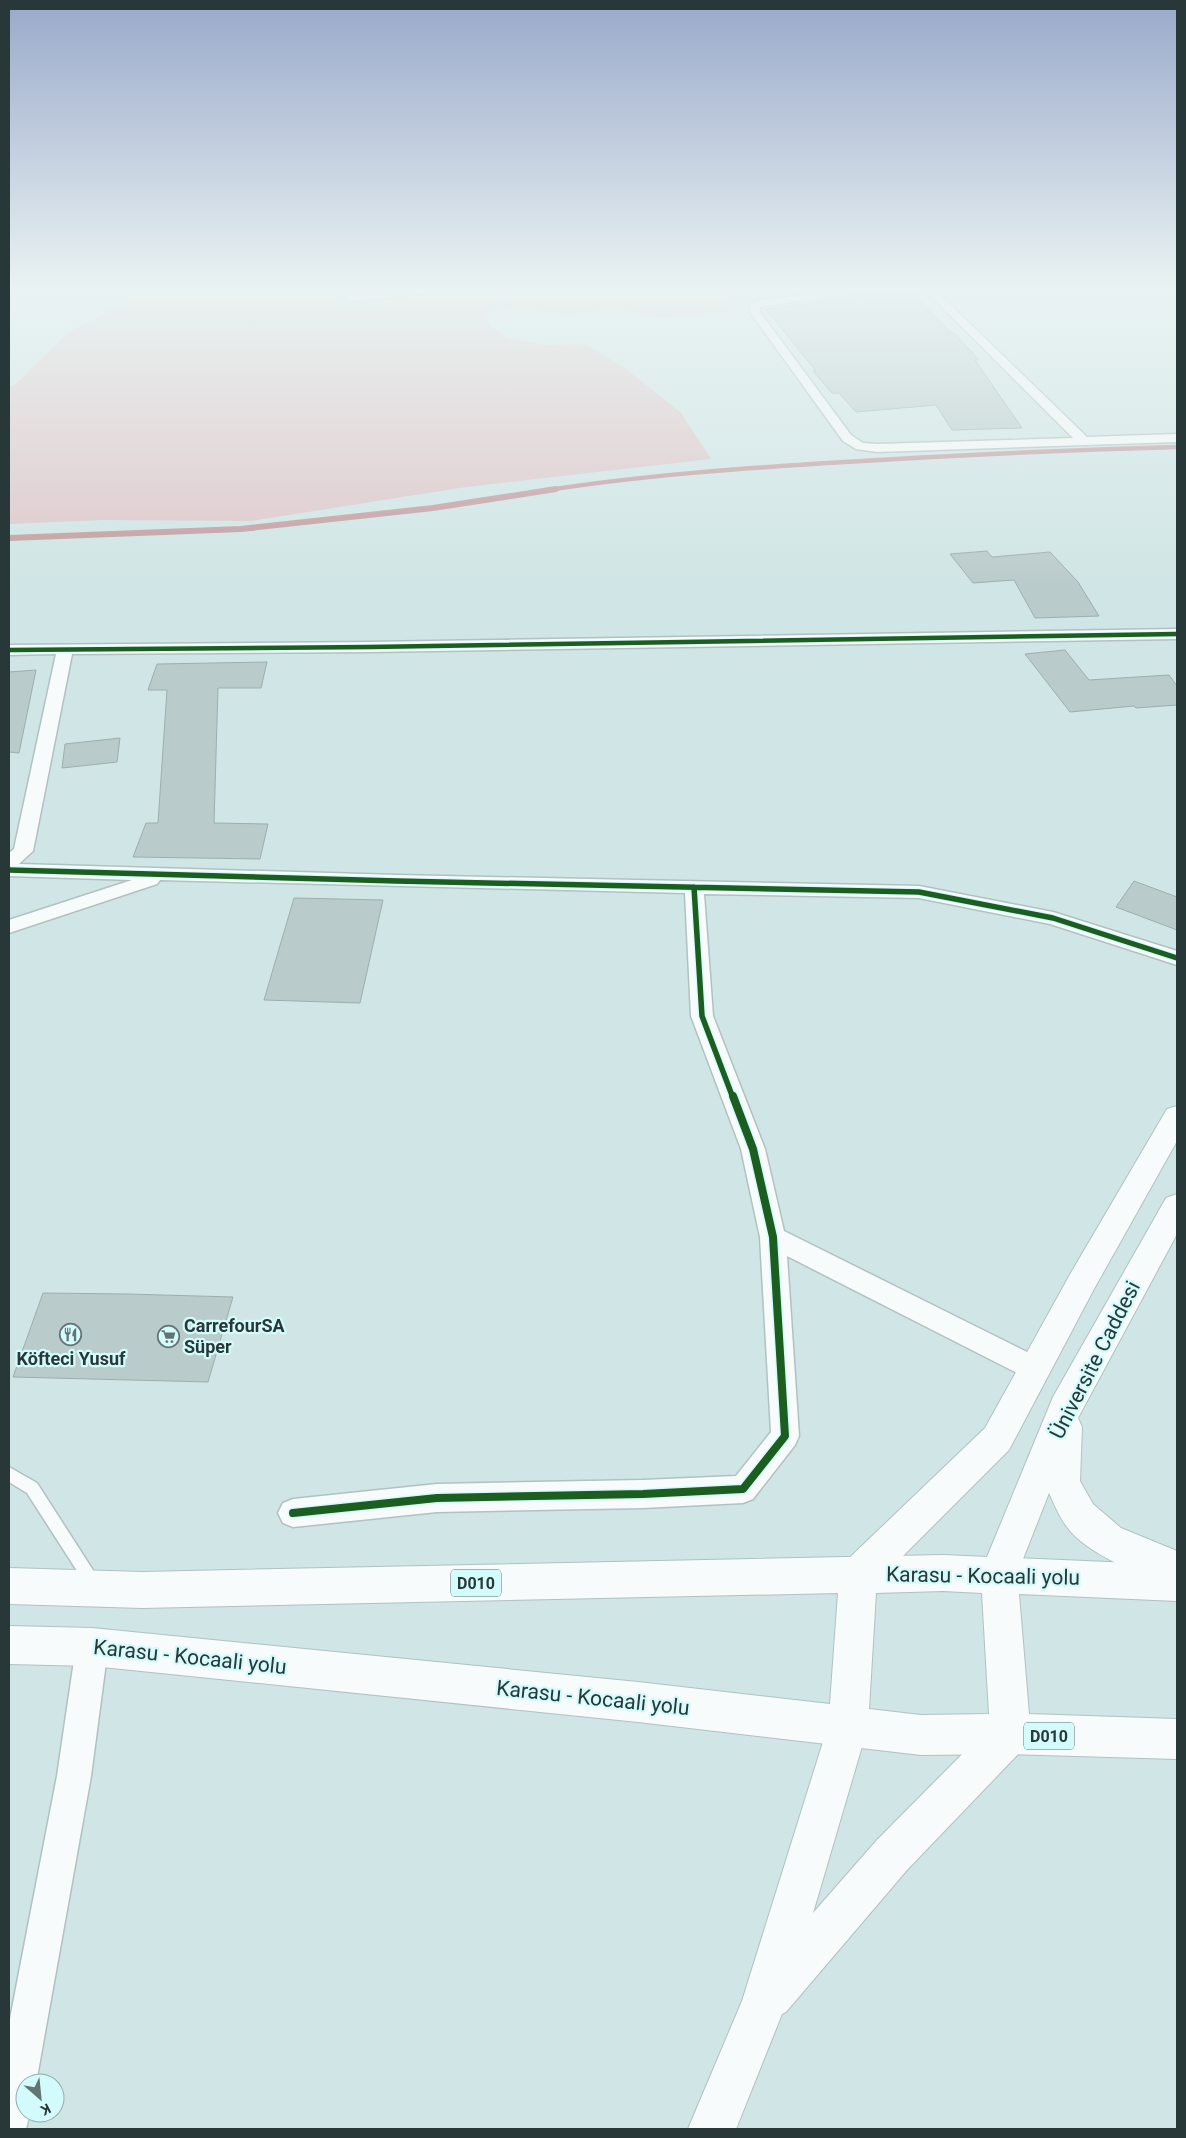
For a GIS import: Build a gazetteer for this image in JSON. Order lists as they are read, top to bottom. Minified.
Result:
{"streets":{"main road":["Üniversite Caddesi","Karasu - Kocaali yolu","D010"]},"crossings":[["Üniversite Caddesi","Karasu - Kocaali yolu"]],"places":{"restaurant":["Köfteci Yusuf"],"supermarket":["CarrefourSA Süper"]},"north":"bottom right"}
